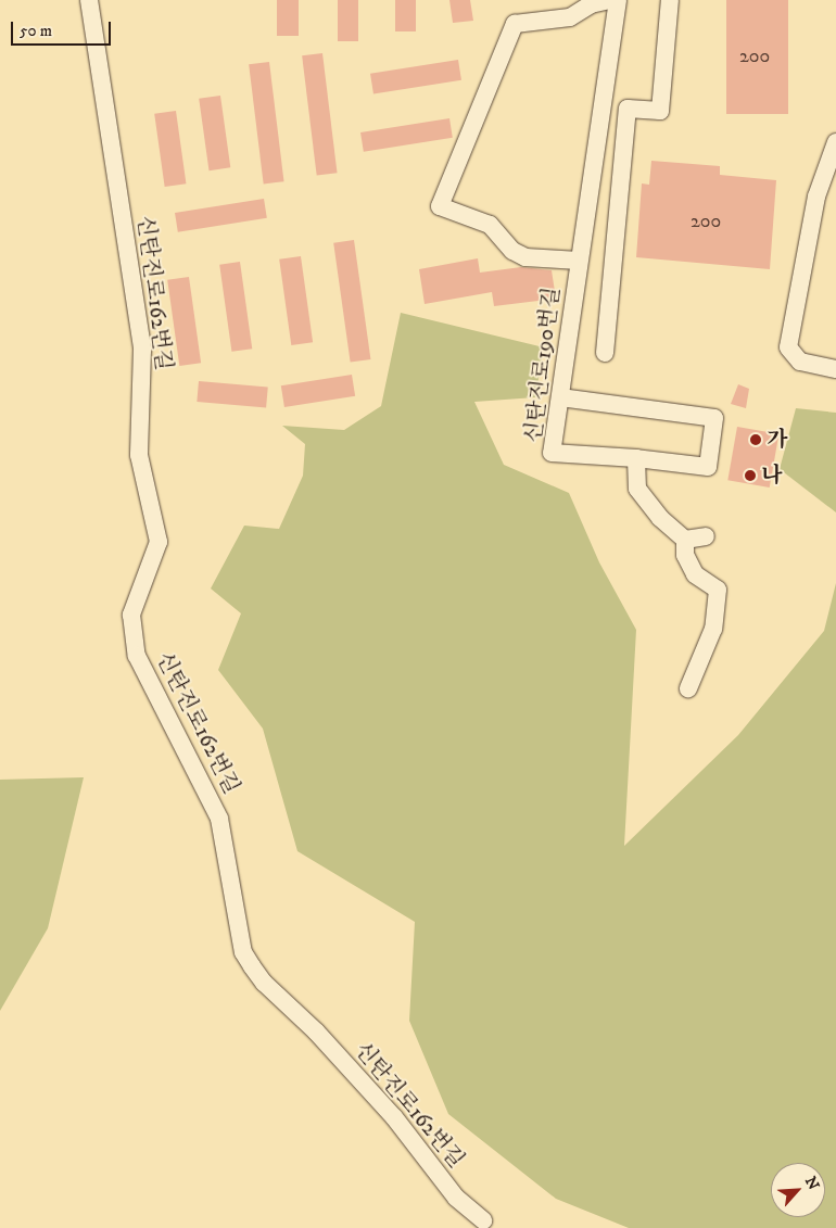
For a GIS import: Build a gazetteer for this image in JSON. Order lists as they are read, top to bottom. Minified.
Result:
{"streets":{"street":["신탄진로162번길","신탄진로190번길"]},"places":["가","나"],"house_numbers":["200","200"],"scale_bar":"50 m","north":"top right"}
